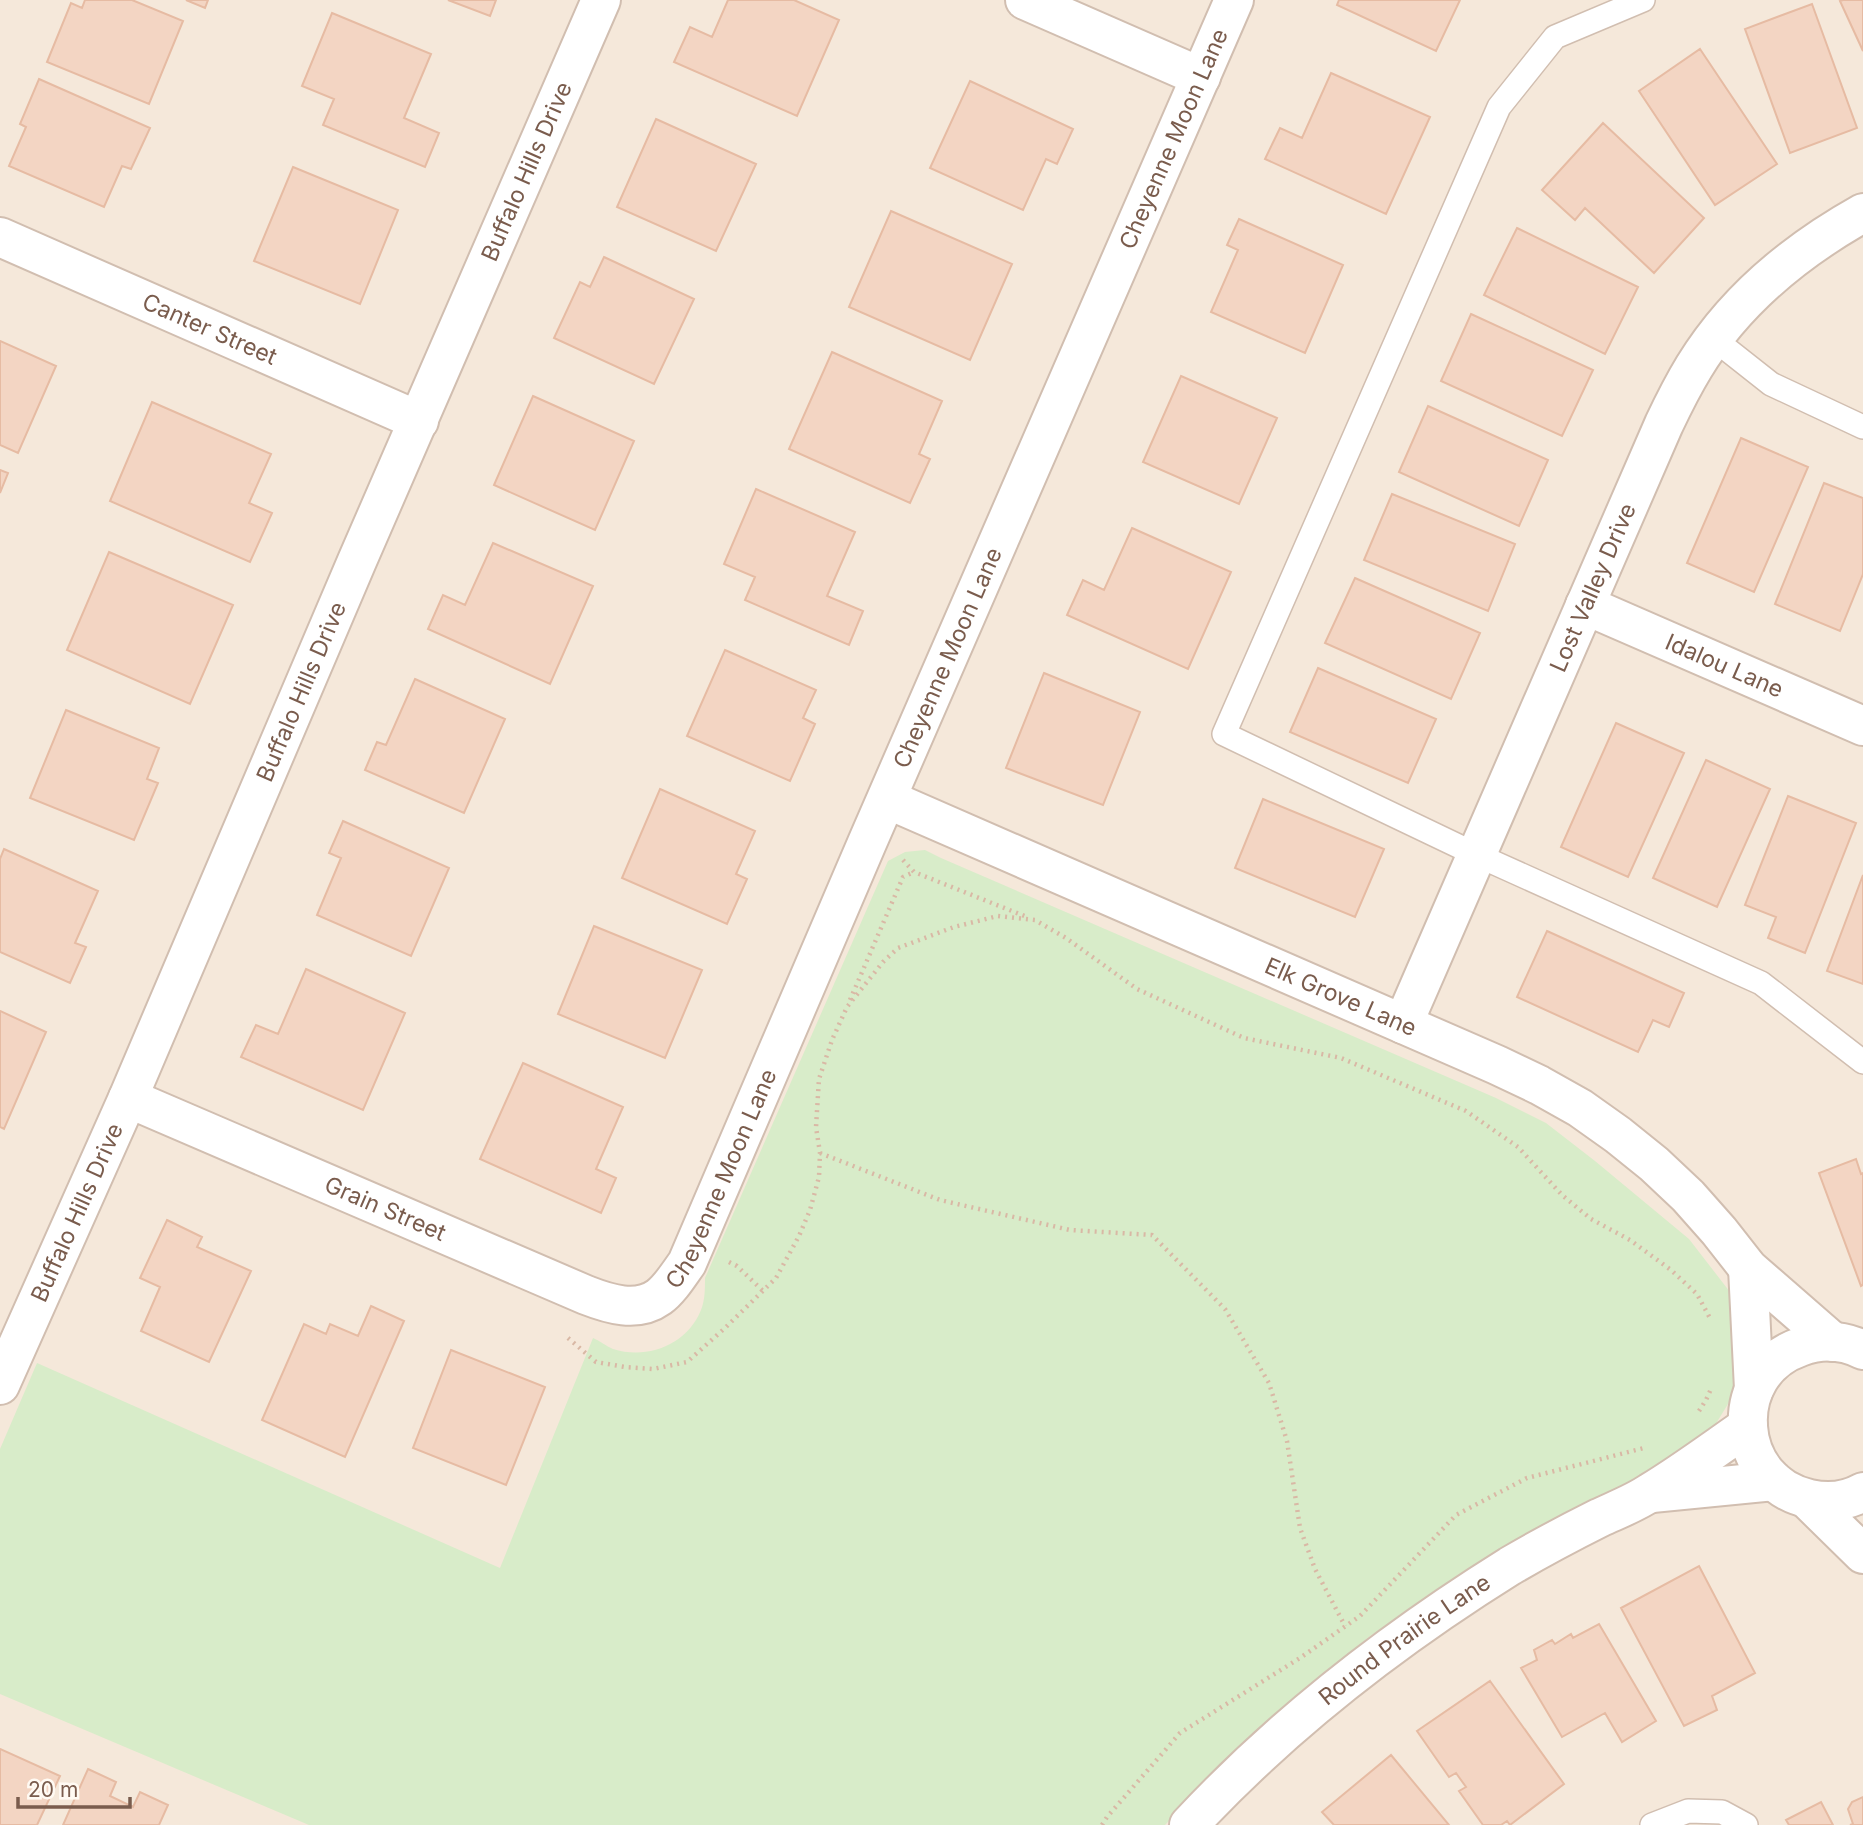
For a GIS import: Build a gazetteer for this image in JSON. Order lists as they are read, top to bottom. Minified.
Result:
{"streets":{"street":["Cheyenne Moon Lane","Buffalo Hills Drive","Canter Street","Lost Valley Drive","Idalou Lane","Elk Grove Lane","Grain Street","Round Prairie Lane"]},"crossings":[["Cheyenne Moon Lane","Elk Grove Lane"],["Cheyenne Moon Lane","Grain Street"],["Buffalo Hills Drive","Canter Street"],["Buffalo Hills Drive","Grain Street"],["Lost Valley Drive","Idalou Lane"],["Lost Valley Drive","Elk Grove Lane"]],"scale_bar":"20 m"}
